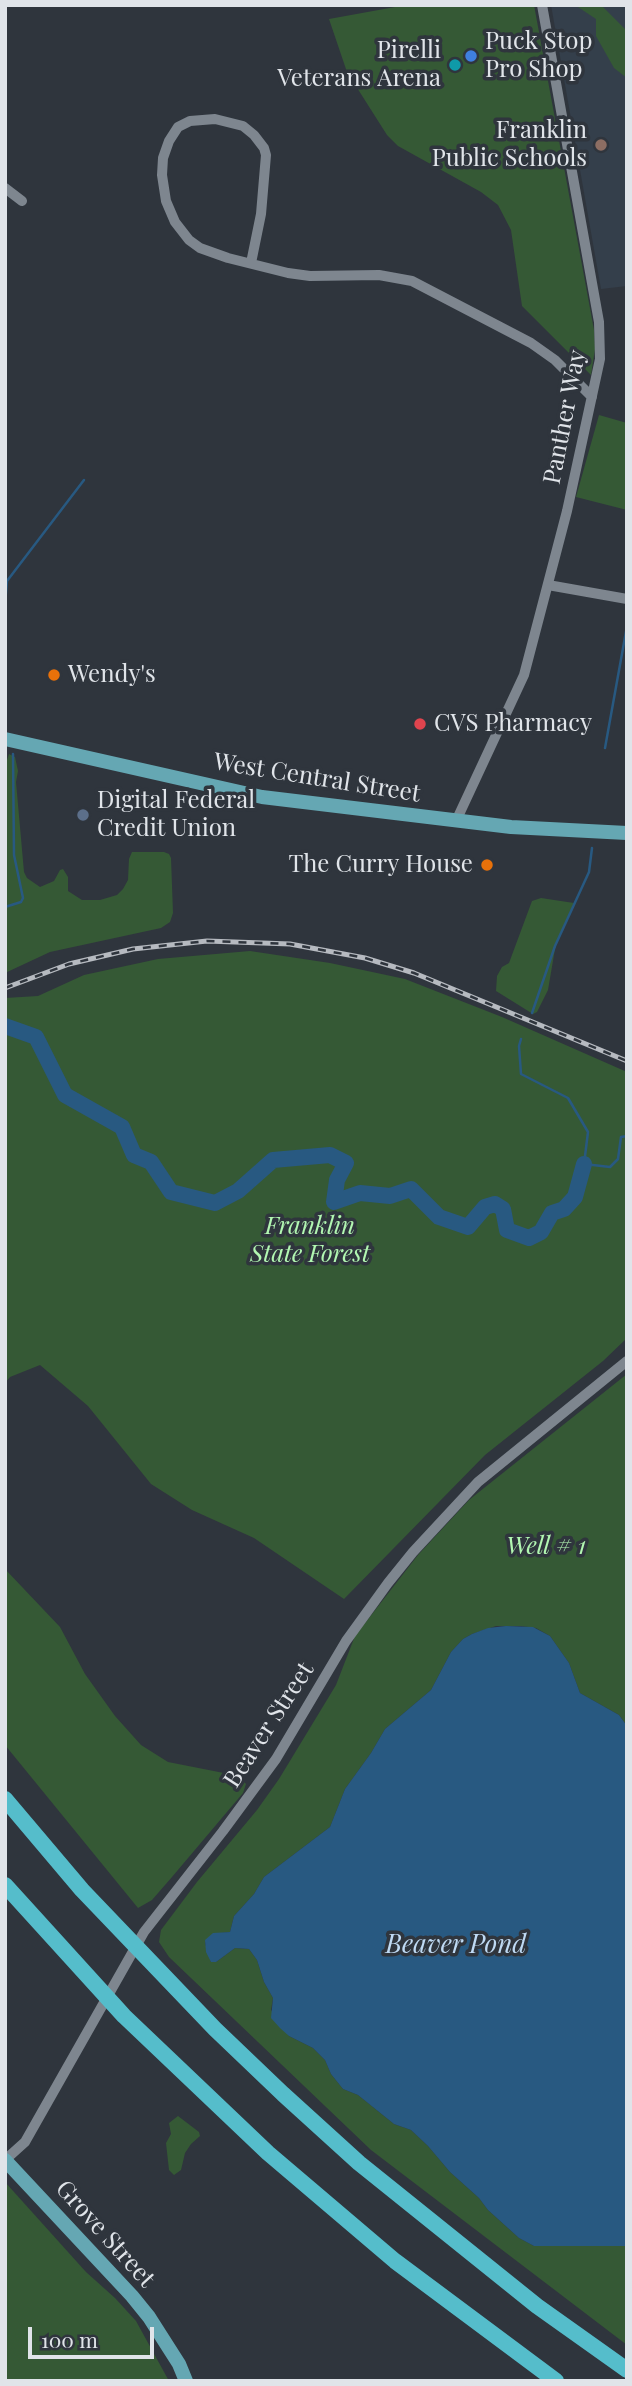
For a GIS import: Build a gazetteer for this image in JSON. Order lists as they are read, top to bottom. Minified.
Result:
{"streets":{"main road":["West Central Street","Grove Street"],"street":["Panther Way","Beaver Street"]},"crossings":[["Panther Way","West Central Street"],["Beaver Street","Grove Street"]],"water":["Beaver Pond"],"parks":["Franklin State Forest","Well # 1"],"places":["Puck Stop Pro Shop","Pirelli Veterans Arena","Franklin Public Schools","Wendy's","CVS Pharmacy","Digital Federal Credit Union","The Curry House"],"scale_bar":"100 m"}
